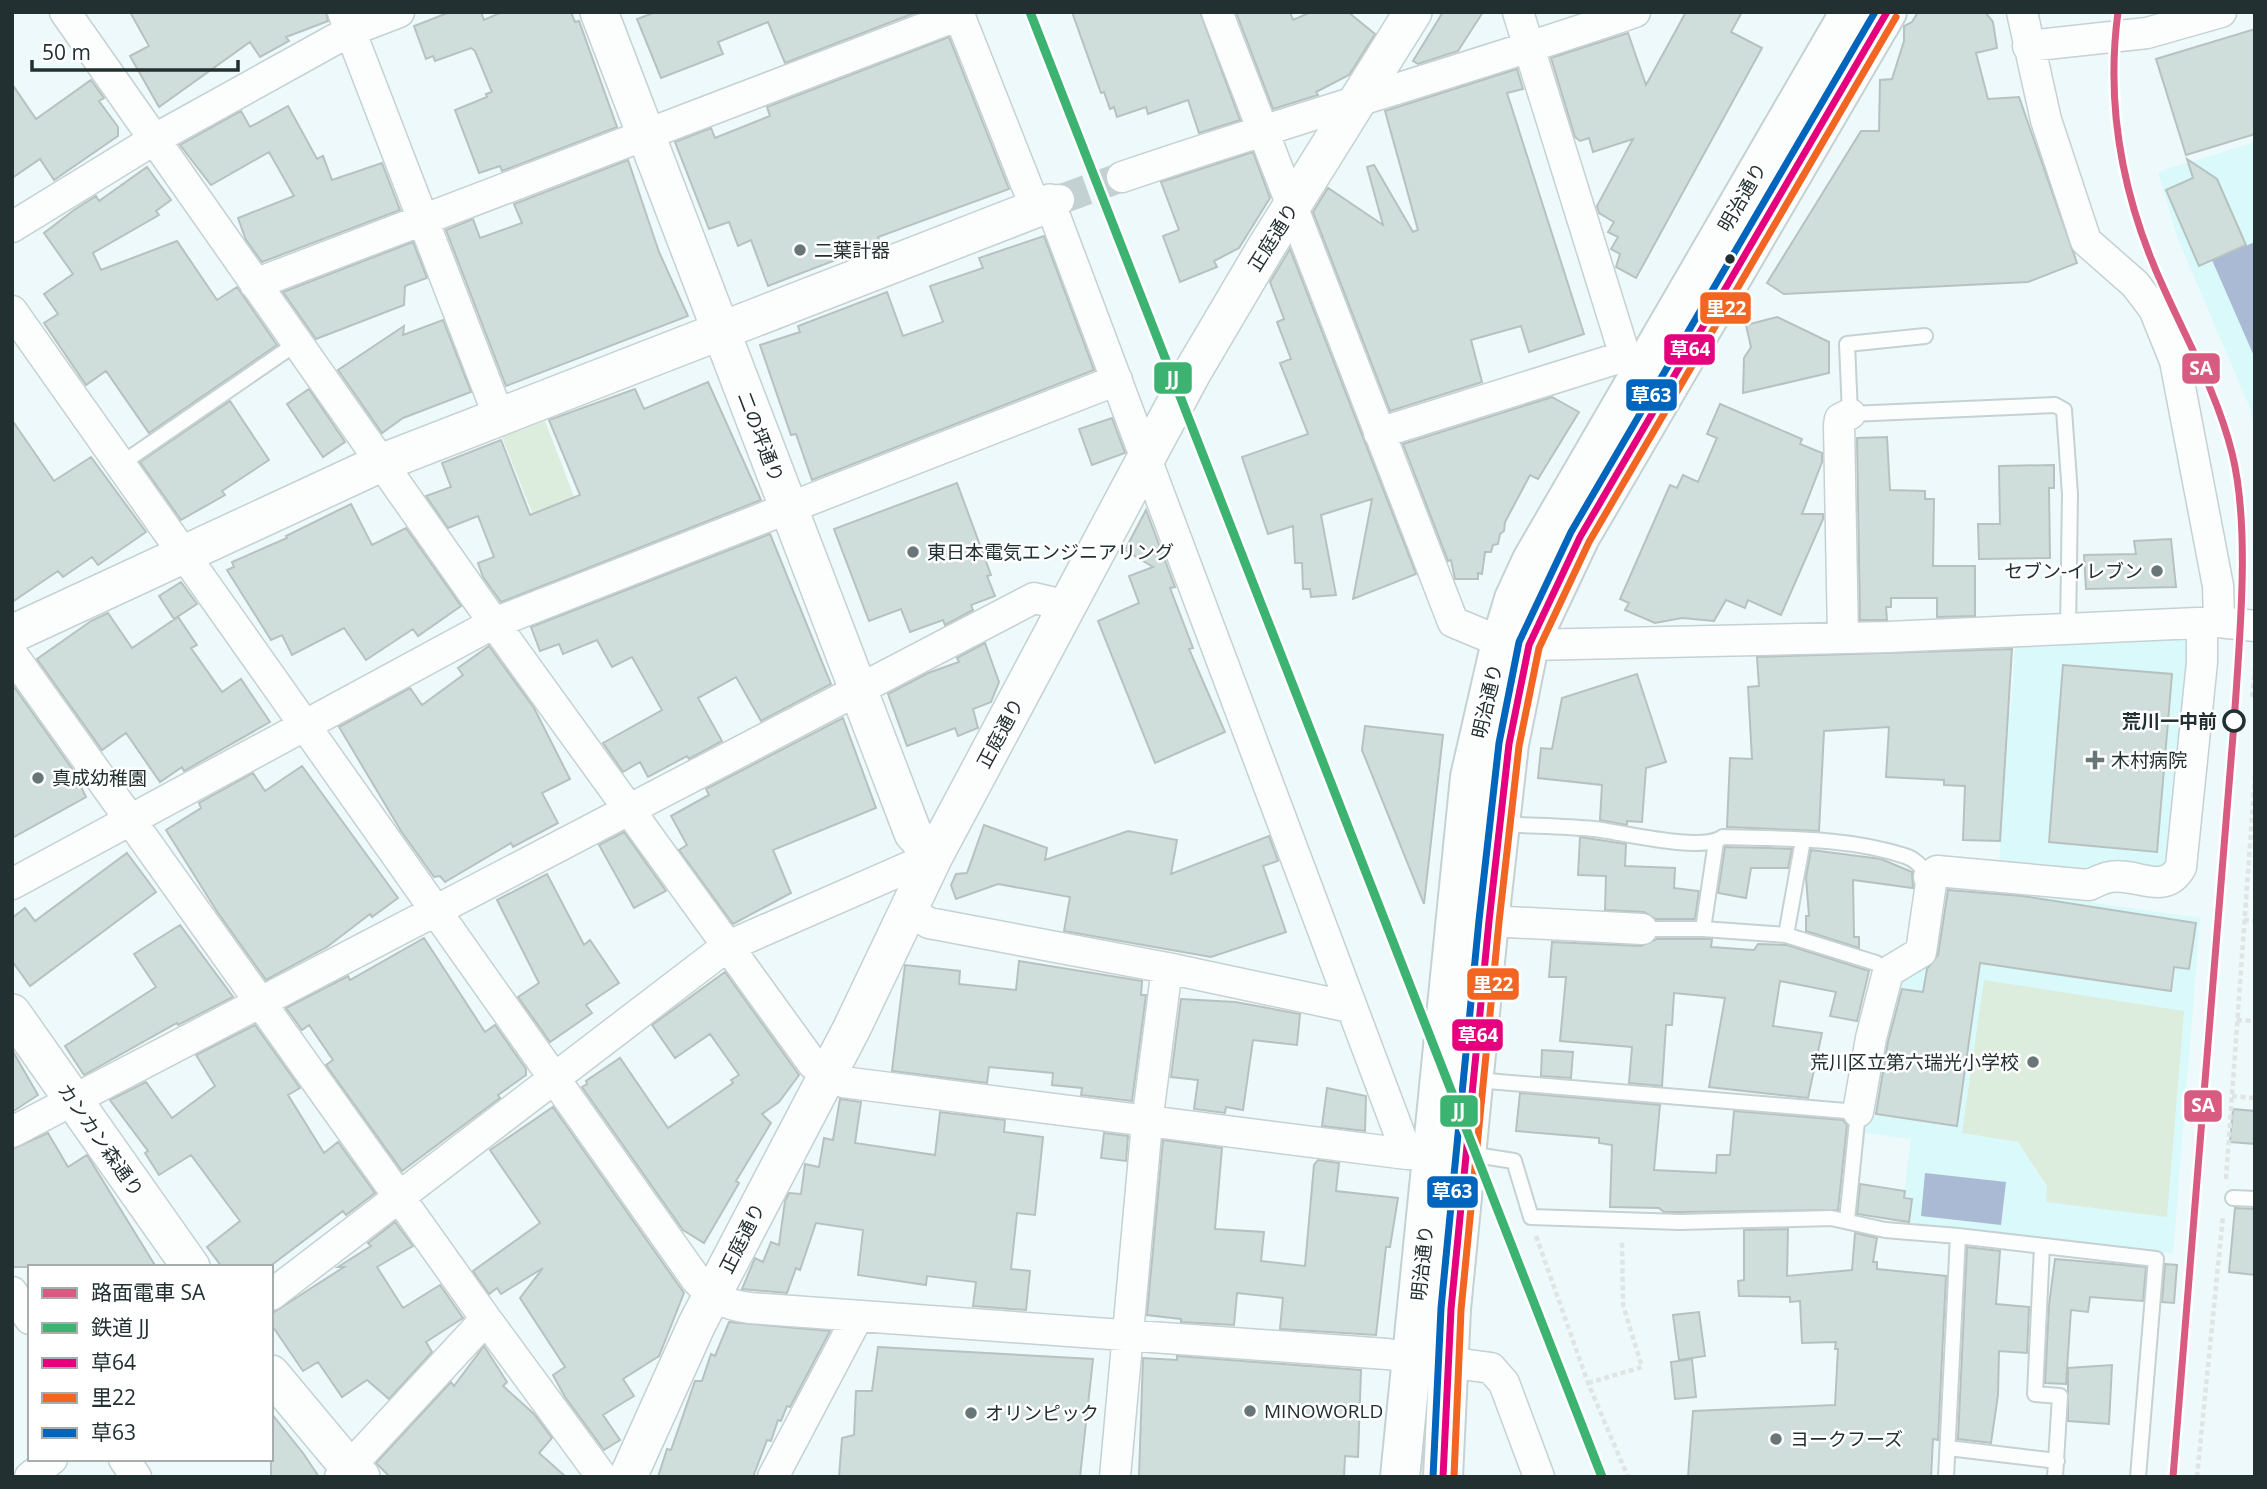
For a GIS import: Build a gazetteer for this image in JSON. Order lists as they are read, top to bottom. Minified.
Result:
{"streets":{"main road":["明治通り"],"street":["正庭通り","二の坪通り","カンカン森通り"]},"crossings":[["正庭通り","二の坪通り"]],"places":{"other":["二葉計器","東日本電気エンジニアリング","セブン-イレブン","荒川一中前","真成幼稚園","荒川区立第六瑞光小学校","MINOWORLD","オリンピック","ヨークフーズ"],"health":["木村病院"]},"lines":["tram line SA","rail line JJ","transit line 草64","transit line 草63","transit line 里22"],"legend":["路面電車 SA","鉄道 JJ","草64","里22","草63"],"scale_bar":"50 m"}
